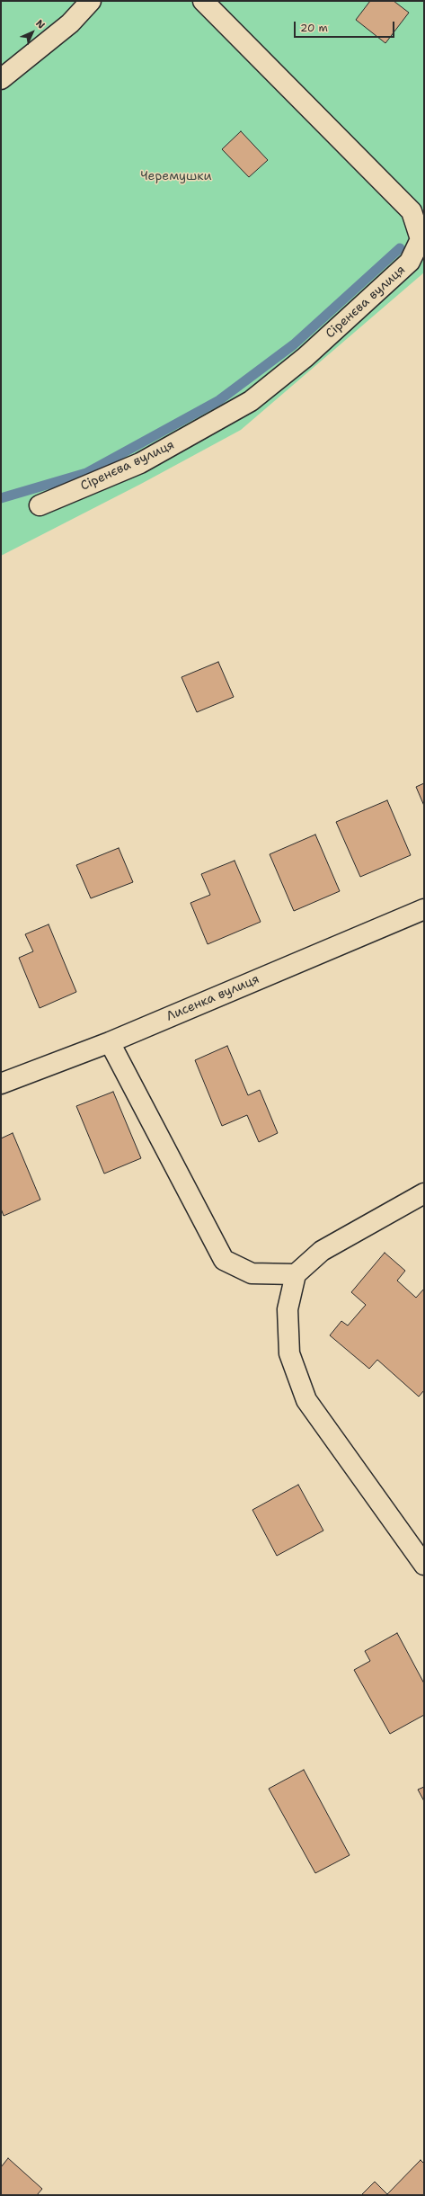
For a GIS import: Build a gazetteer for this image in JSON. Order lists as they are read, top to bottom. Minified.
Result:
{"streets":{"street":["Сіренєва вулиця","Лисенка вулиця"]},"parks":["Черемушки"],"scale_bar":"20 m","north":"top right"}
